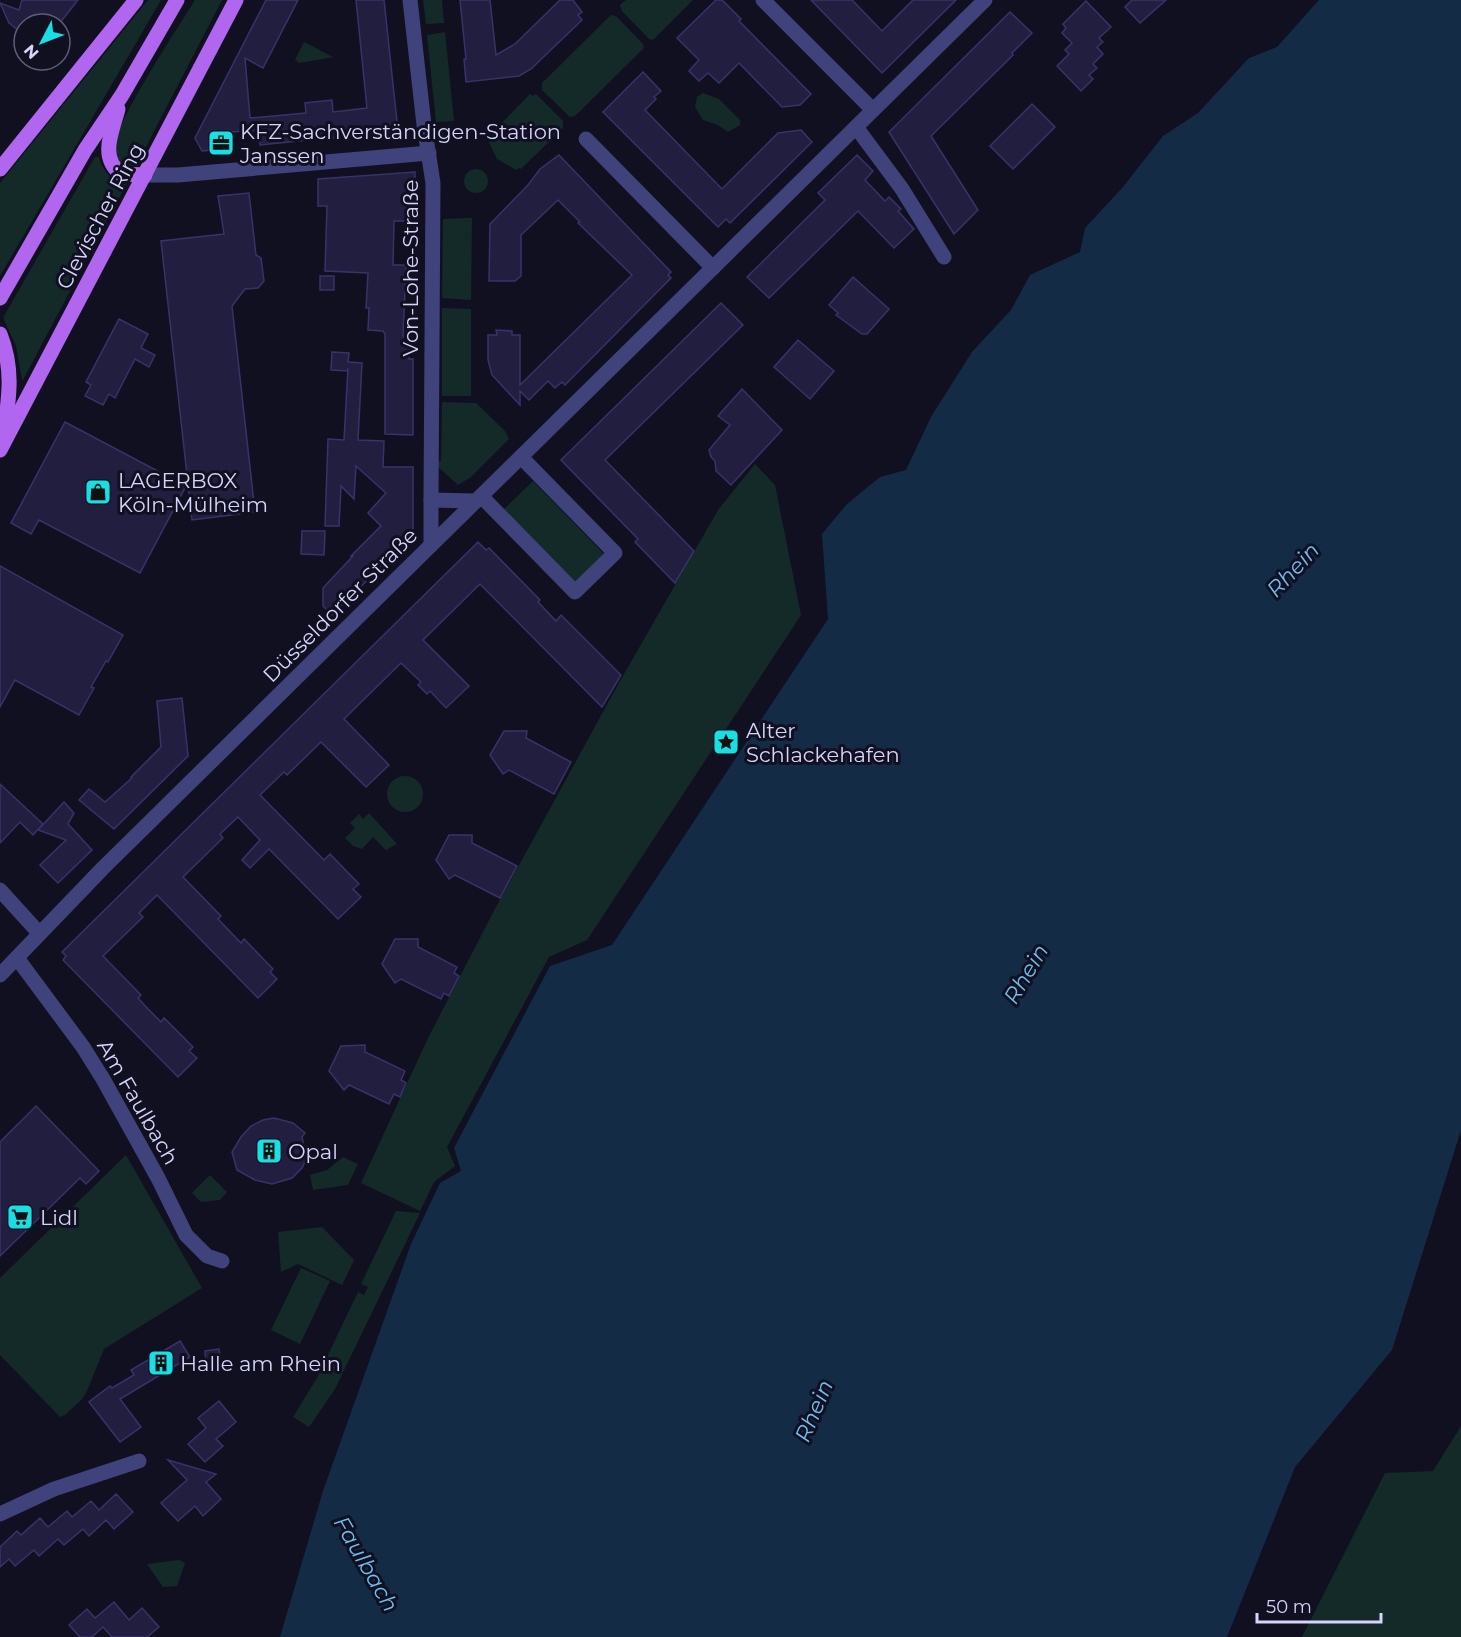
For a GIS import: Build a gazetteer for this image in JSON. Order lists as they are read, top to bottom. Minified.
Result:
{"streets":{"main road":["Clevischer Ring"],"street":["Von-Lohe-Straße","Düsseldorfer Straße","Am Faulbach"]},"crossings":[["Von-Lohe-Straße","Düsseldorfer Straße"],["Düsseldorfer Straße","Am Faulbach"]],"water":["Rhein","Faulbach"],"places":{"office":["KFZ-Sachverständigen-Station Janssen"],"shop":["LAGERBOX Köln-Mülheim"],"place":["Alter Schlackehafen"],"building":["Opal","Halle am Rhein"],"supermarket":["Lidl"]},"scale_bar":"50 m","north":"bottom left"}
